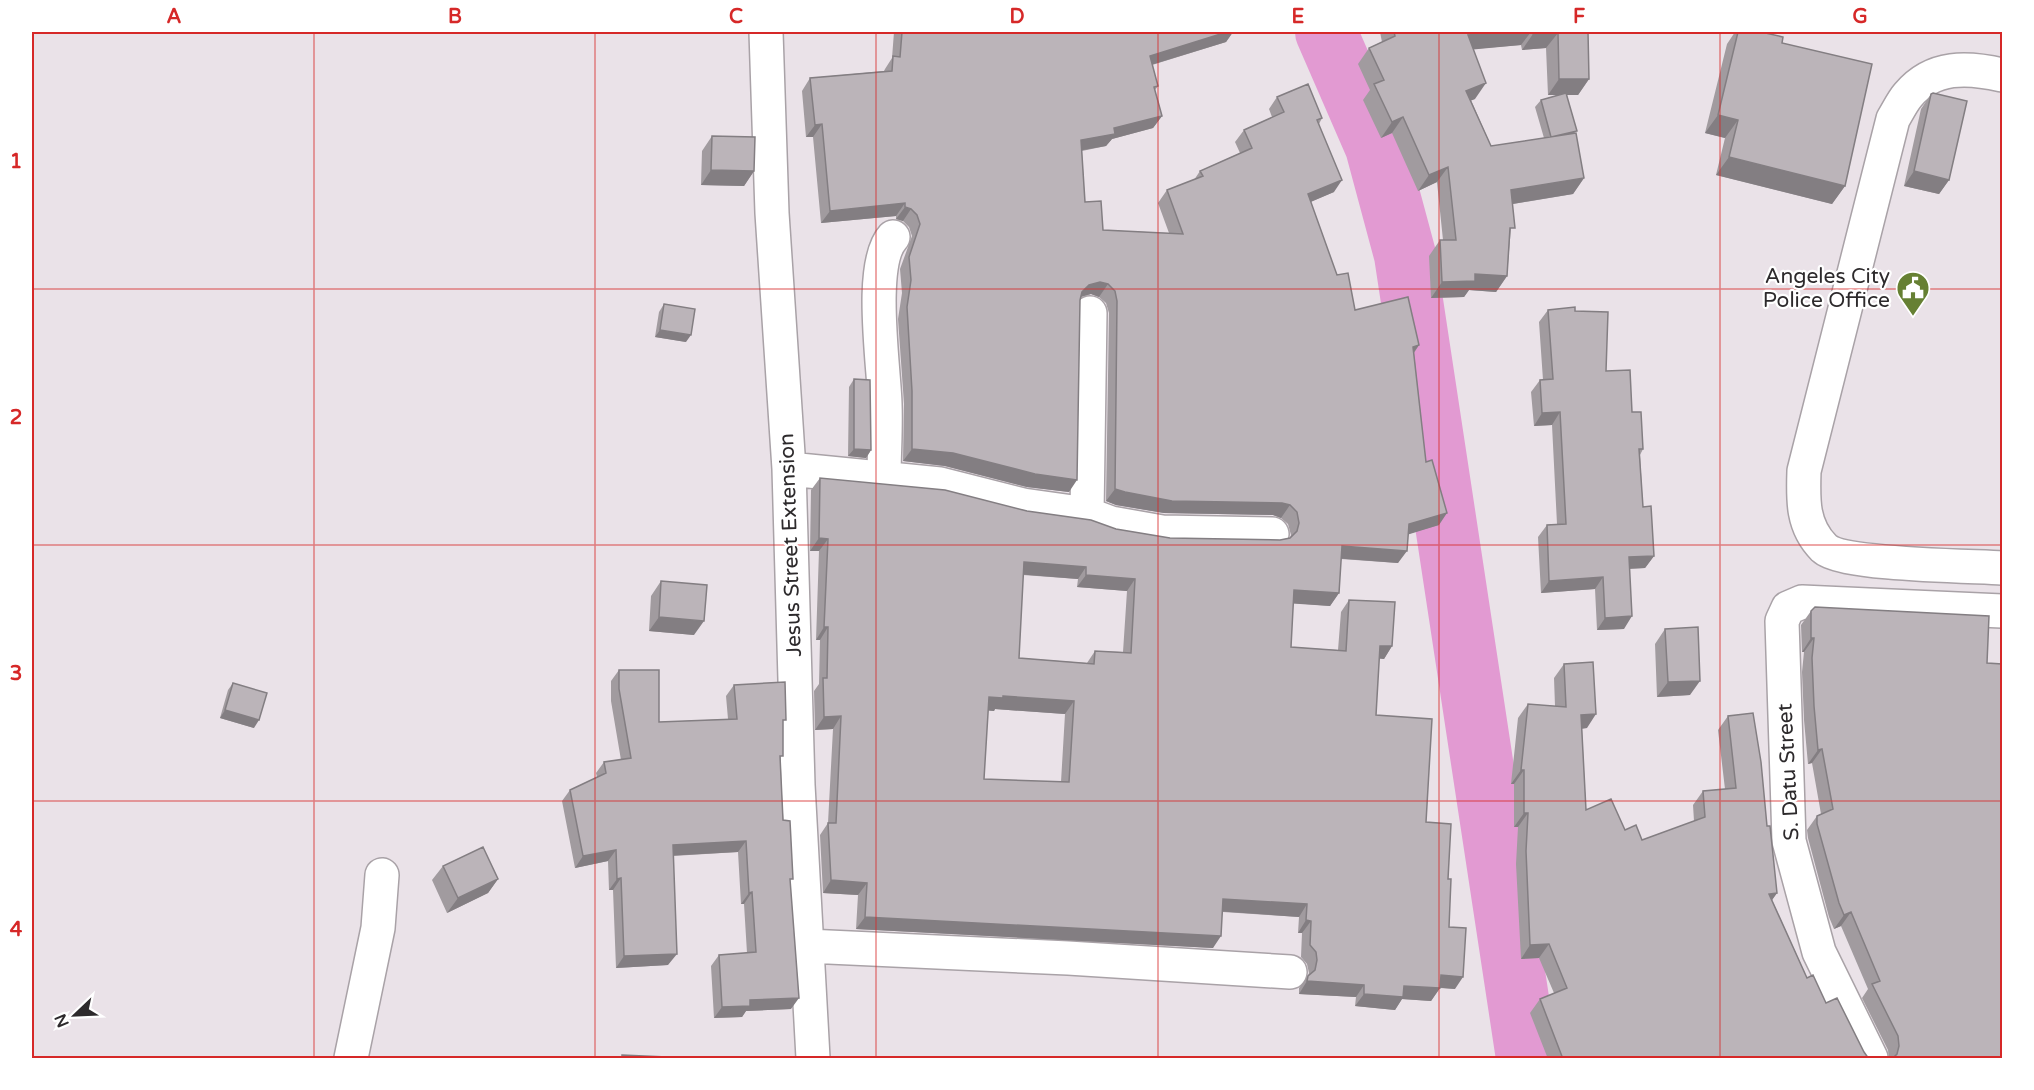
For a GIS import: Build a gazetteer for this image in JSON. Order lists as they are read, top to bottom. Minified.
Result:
{"streets":{"street":["Jesus Street Extension","S. Datu Street"]},"places":{"public building":["Angeles City Police Office"]},"north":"bottom left","grid":{"columns":["A","B","C","D","E","F","G"],"rows":["1","2","3","4"]}}
